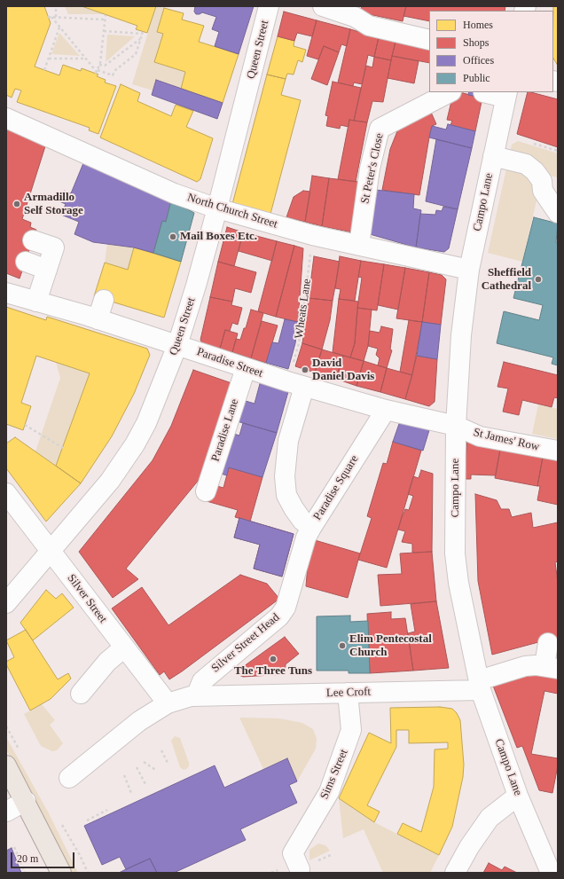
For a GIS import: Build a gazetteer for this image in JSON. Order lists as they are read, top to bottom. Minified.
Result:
{"streets":{"street":["Queen Street","St Peter's Close","Campo Lane","North Church Street","Paradise Street","Paradise Lane","St James' Row","Paradise Square","Silver Street","Silver Street Head","Lee Croft","Sims Street"],"path":["Wheats Lane"]},"crossings":[["Queen Street","North Church Street"],["Queen Street","Paradise Street"],["Queen Street","Silver Street"],["St Peter's Close","North Church Street"],["Campo Lane","North Church Street"],["Campo Lane","Paradise Street"],["Campo Lane","St James' Row"],["Campo Lane","Lee Croft"],["North Church Street","Wheats Lane"],["Wheats Lane","Paradise Street"],["Wheats Lane","Paradise Square"],["Paradise Street","Paradise Lane"],["Paradise Street","St James' Row"],["Paradise Street","Paradise Square"],["Paradise Square","Silver Street Head"],["Silver Street Head","Lee Croft"],["Lee Croft","Sims Street"]],"places":["Armadillo Self Storage","Mail Boxes Etc.","Sheffield Cathedral","David Daniel Davis","Elim Pentecostal Church","The Three Tuns"],"legend":["Homes","Shops","Offices","Public"],"scale_bar":"20 m"}
